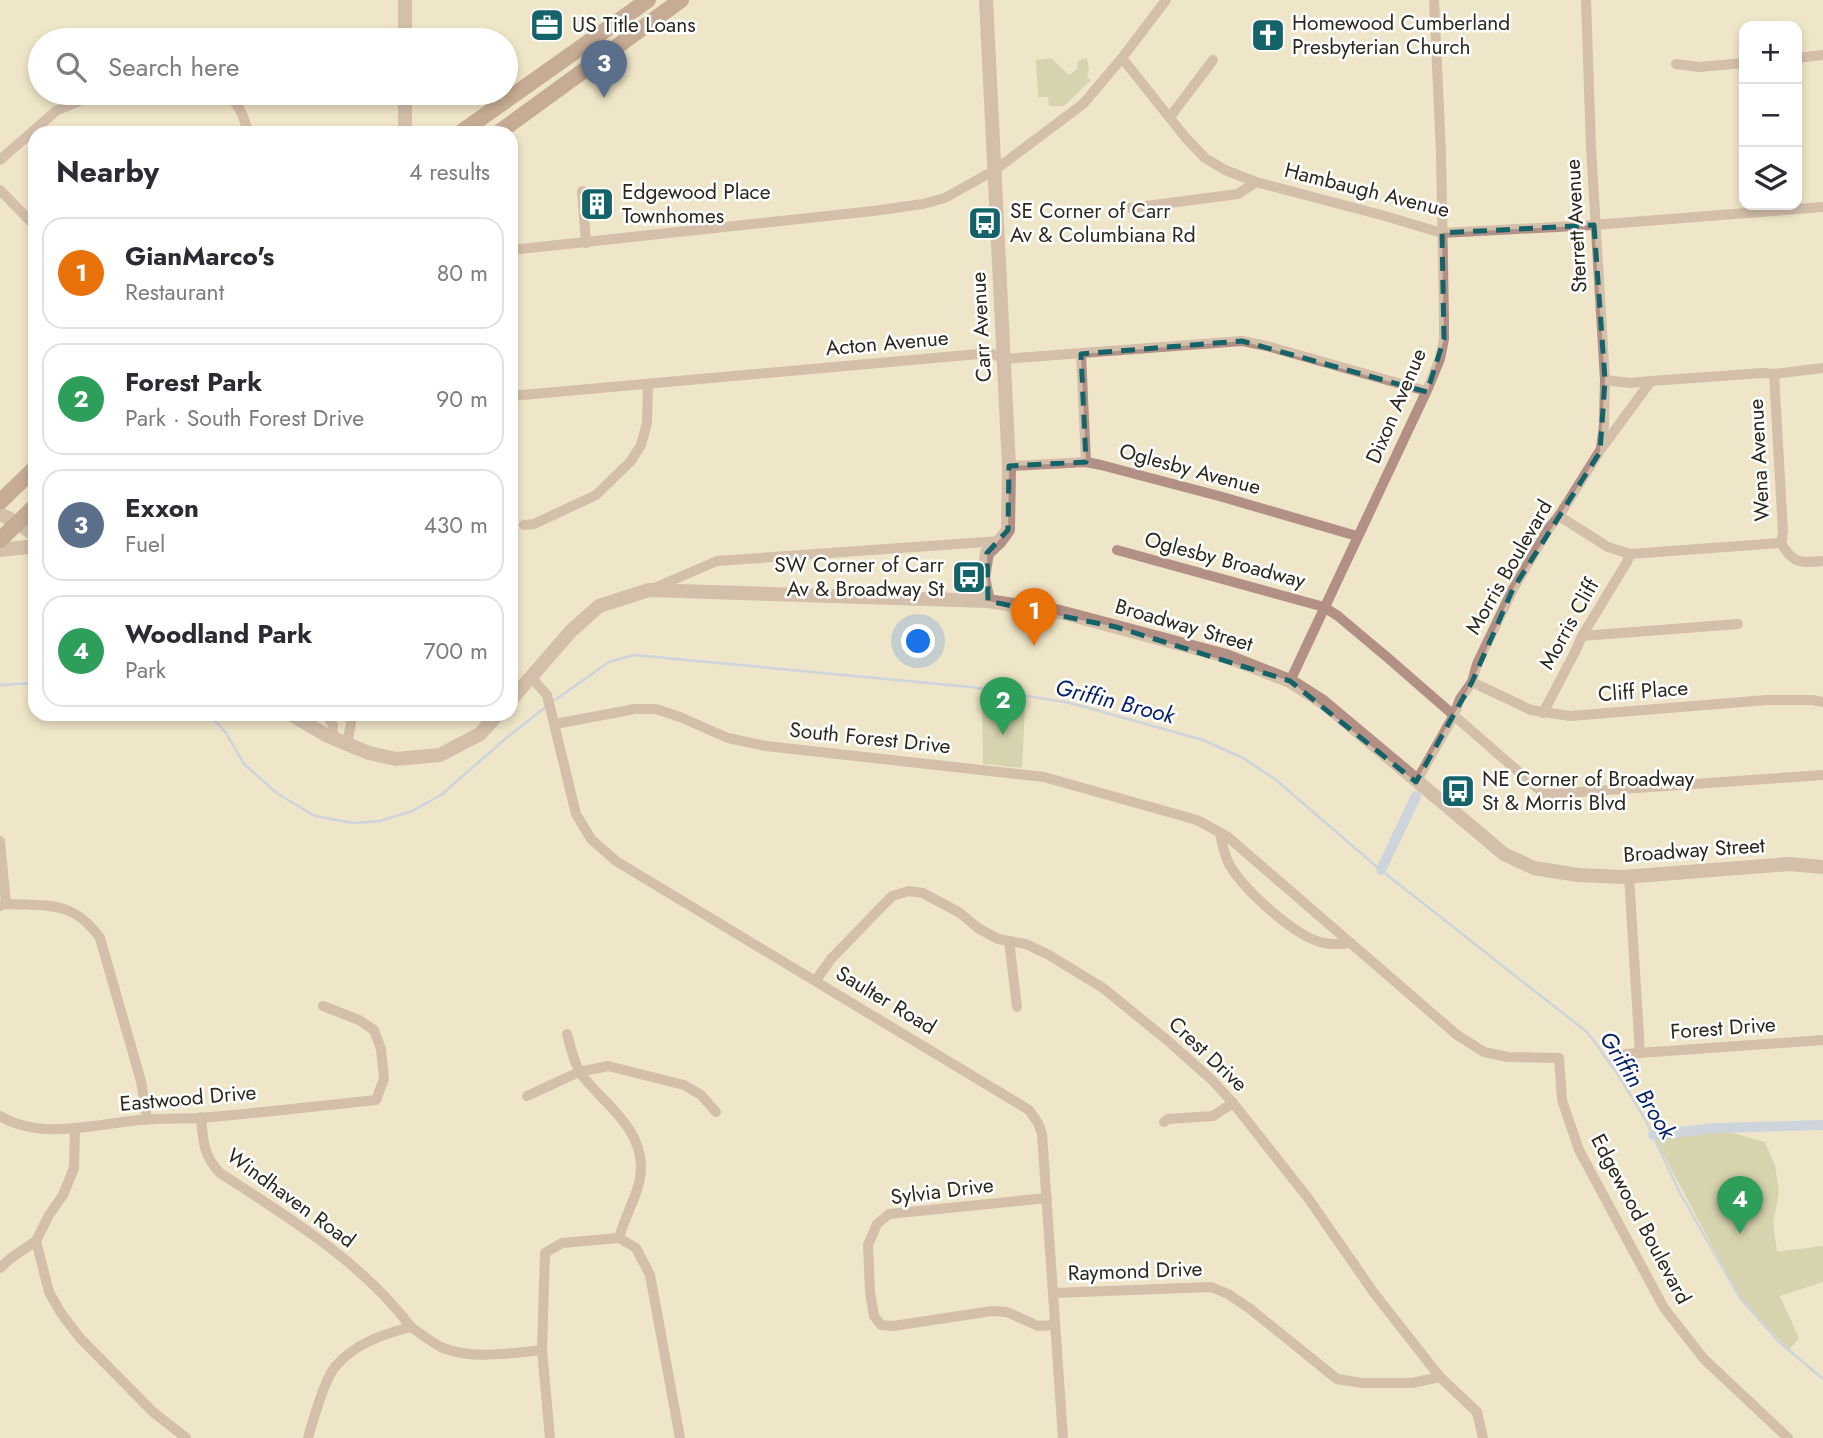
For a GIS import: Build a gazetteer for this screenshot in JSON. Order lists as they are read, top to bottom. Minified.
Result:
{"streets":{"street":["Hambaugh Avenue","Sterrett Avenue","Carr Avenue","Acton Avenue","Dixon Avenue","Wena Avenue","Oglesby Avenue","Oglesby Broadway","Morris Boulevard","Morris Cliff","Broadway Street","Cliff Place","South Forest Drive","Saulter Road","Forest Drive","Crest Drive","Eastwood Drive","Sylvia Drive","Windhaven Road","Edgewood Boulevard","Raymond Drive"]},"crossings":[["Hambaugh Avenue","Sterrett Avenue"],["Hambaugh Avenue","Dixon Avenue"],["Sterrett Avenue","Morris Boulevard"],["Carr Avenue","Acton Avenue"],["Carr Avenue","Oglesby Avenue"],["Carr Avenue","Broadway Street"],["Acton Avenue","Dixon Avenue"],["Dixon Avenue","Oglesby Avenue"],["Dixon Avenue","Oglesby Broadway"],["Dixon Avenue","Broadway Street"],["Morris Boulevard","Broadway Street"],["Morris Boulevard","Cliff Place"],["Morris Cliff","Cliff Place"],["Broadway Street","Saulter Road"],["South Forest Drive","Saulter Road"],["South Forest Drive","Edgewood Boulevard"],["Saulter Road","Crest Drive"],["Saulter Road","Sylvia Drive"],["Saulter Road","Raymond Drive"],["Crest Drive","Raymond Drive"],["Eastwood Drive","Windhaven Road"]],"water":["Griffin Brook"],"places":{"office":["US Title Loans"],"church":["Homewood Cumberland Presbyterian Church"],"building":["Edgewood Place Townhomes"],"bus stop":["SE Corner of Carr Av & Columbiana Rd","SW Corner of Carr Av & Broadway St","NE Corner of Broadway St & Morris Blvd"]},"page":{"map_buttons":["+","−"],"search":"Search here","pins":["3","1","2","4"],"heading":["Nearby","4 results"],"list":[{"mark":"1","name":"GianMarco's","note":"Restaurant","value":"80 m"},{"mark":"2","name":"Forest Park","note":"Park · South Forest Drive","value":"90 m"},{"mark":"3","name":"Exxon","note":"Fuel","value":"430 m"},{"mark":"4","name":"Woodland Park","note":"Park","value":"700 m"}]}}
